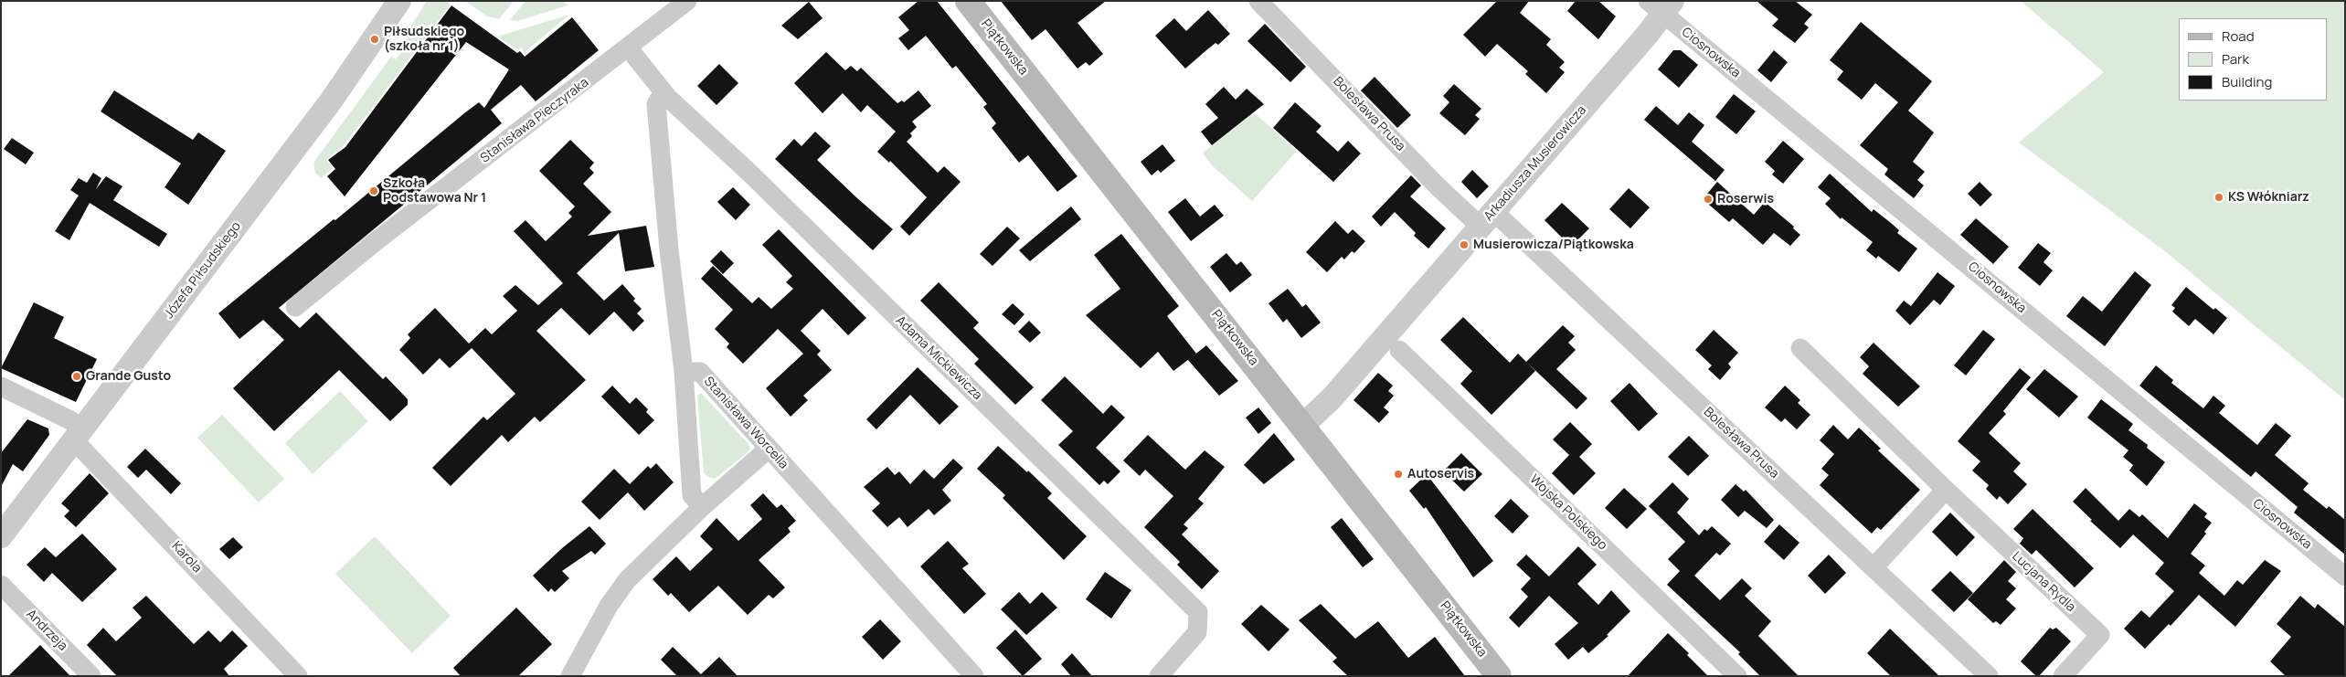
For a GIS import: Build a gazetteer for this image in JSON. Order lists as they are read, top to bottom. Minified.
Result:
{"streets":{"main road":["Piątkowska"],"street":["Ciosnowska","Bolesława Prusa","Stanisława Pieczyraka","Arkadiusza Musierowicza","Józefa Piłsudskiego","Adama Mickiewicza","Stanisława Worcella","Wojska Polskiego","Karola","Lucjana Rydla","Andrzeja"]},"crossings":[["Piątkowska","Arkadiusza Musierowicza"],["Ciosnowska","Arkadiusza Musierowicza"],["Bolesława Prusa","Arkadiusza Musierowicza"],["Stanisława Pieczyraka","Adama Mickiewicza"],["Józefa Piłsudskiego","Karola"]],"places":["Piłsudskiego (szkoła nr 1)","Szkoła Podstawowa Nr 1","KS Włókniarz","Roserwis","Musierowicza/Piątkowska","Grande Gusto","Autoservis"],"legend":["Road","Park","Building"]}
